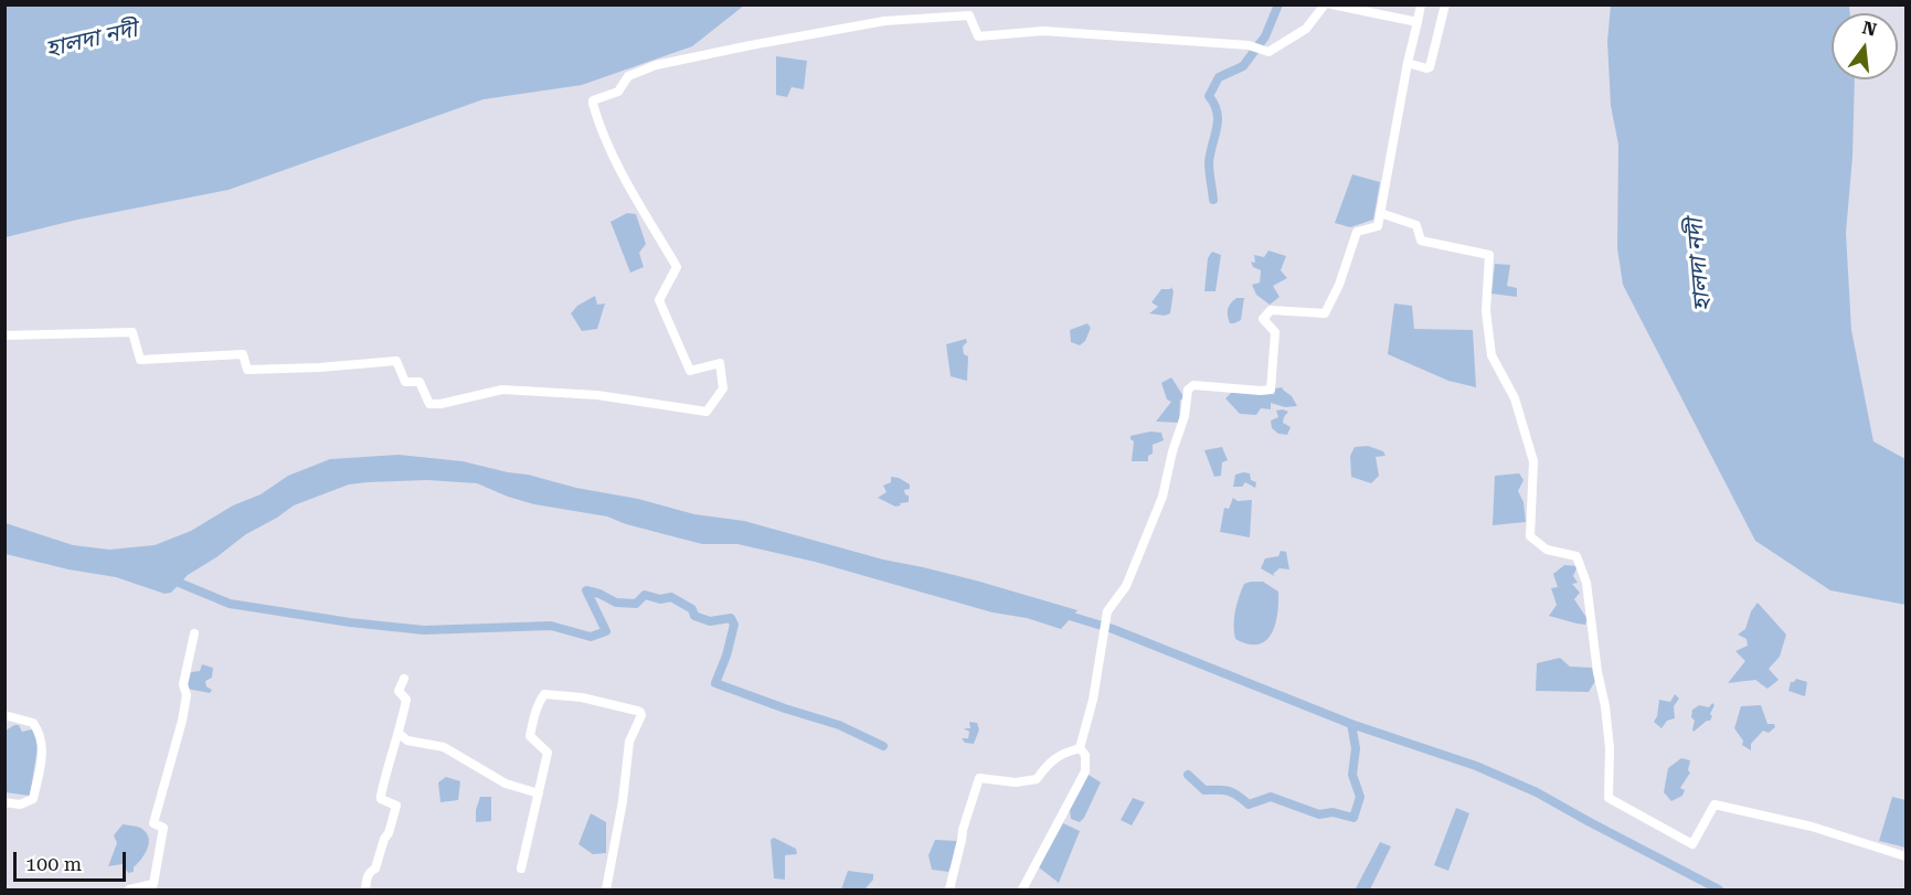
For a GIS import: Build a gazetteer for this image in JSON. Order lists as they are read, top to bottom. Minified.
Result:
{"water":["হালদা নদী"],"scale_bar":"100 m","north":"top"}
